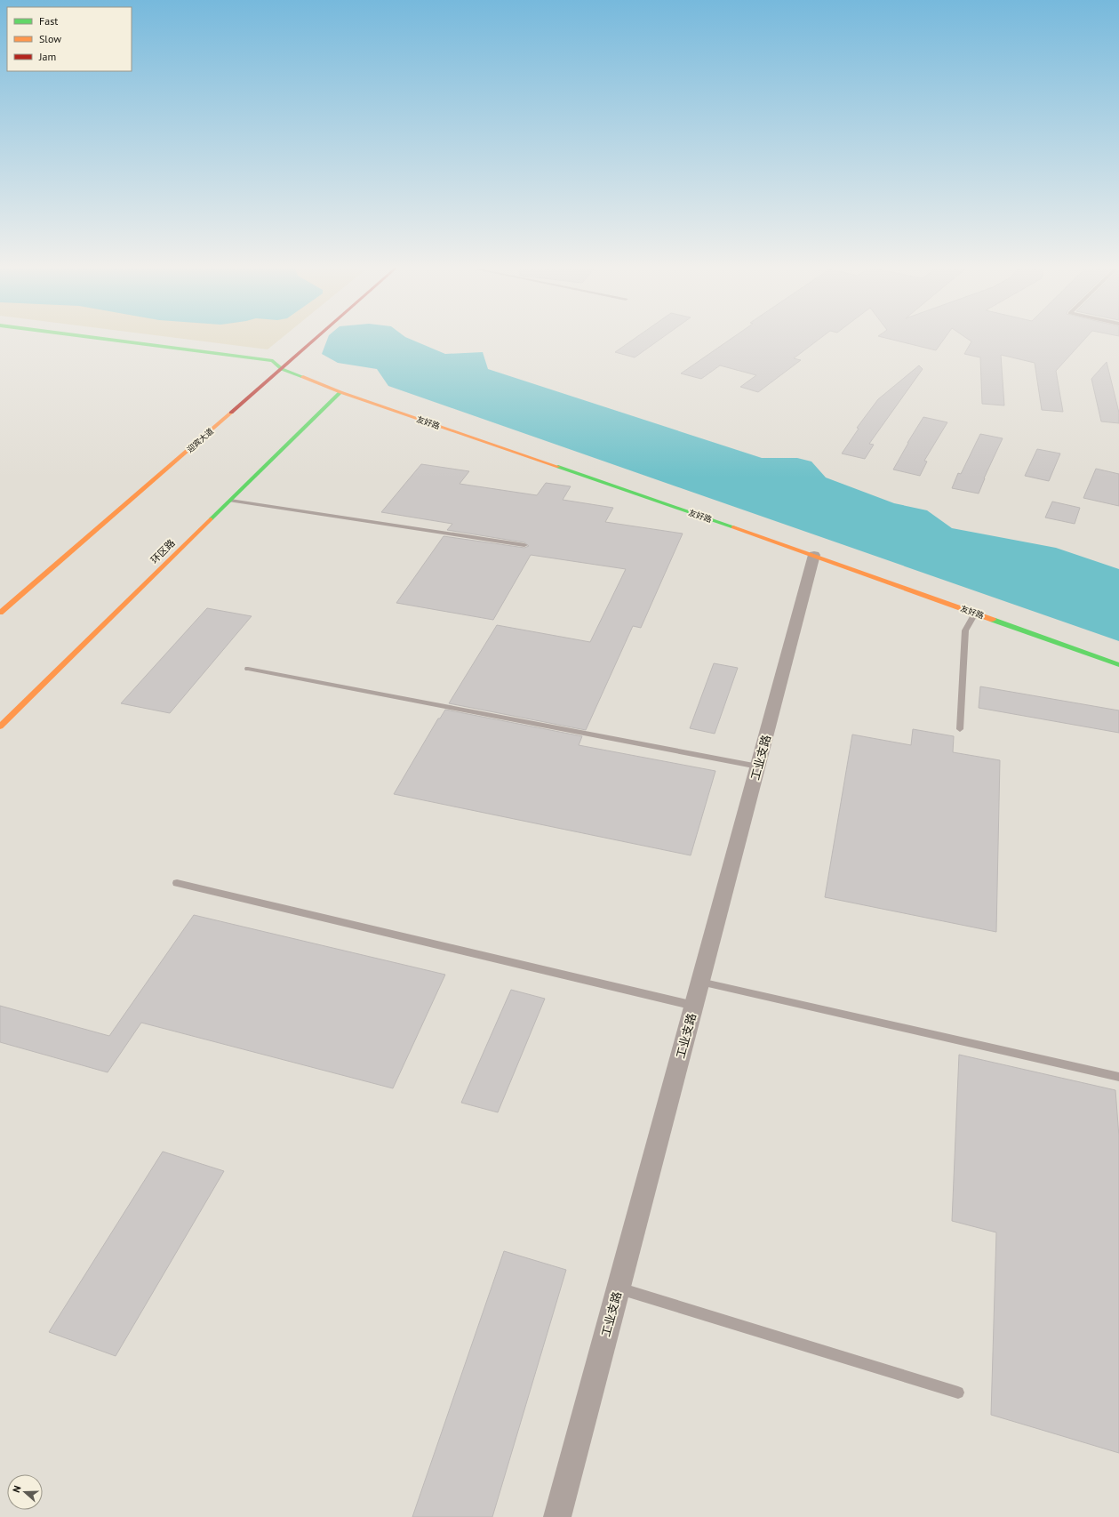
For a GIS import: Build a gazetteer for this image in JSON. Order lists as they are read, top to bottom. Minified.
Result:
{"streets":{"street":["友好路","迎宾大道","环区路","工业支路"]},"crossings":[["友好路","迎宾大道"],["友好路","环区路"],["友好路","工业支路"]],"legend":["Fast","Slow","Jam"],"north":"left"}
